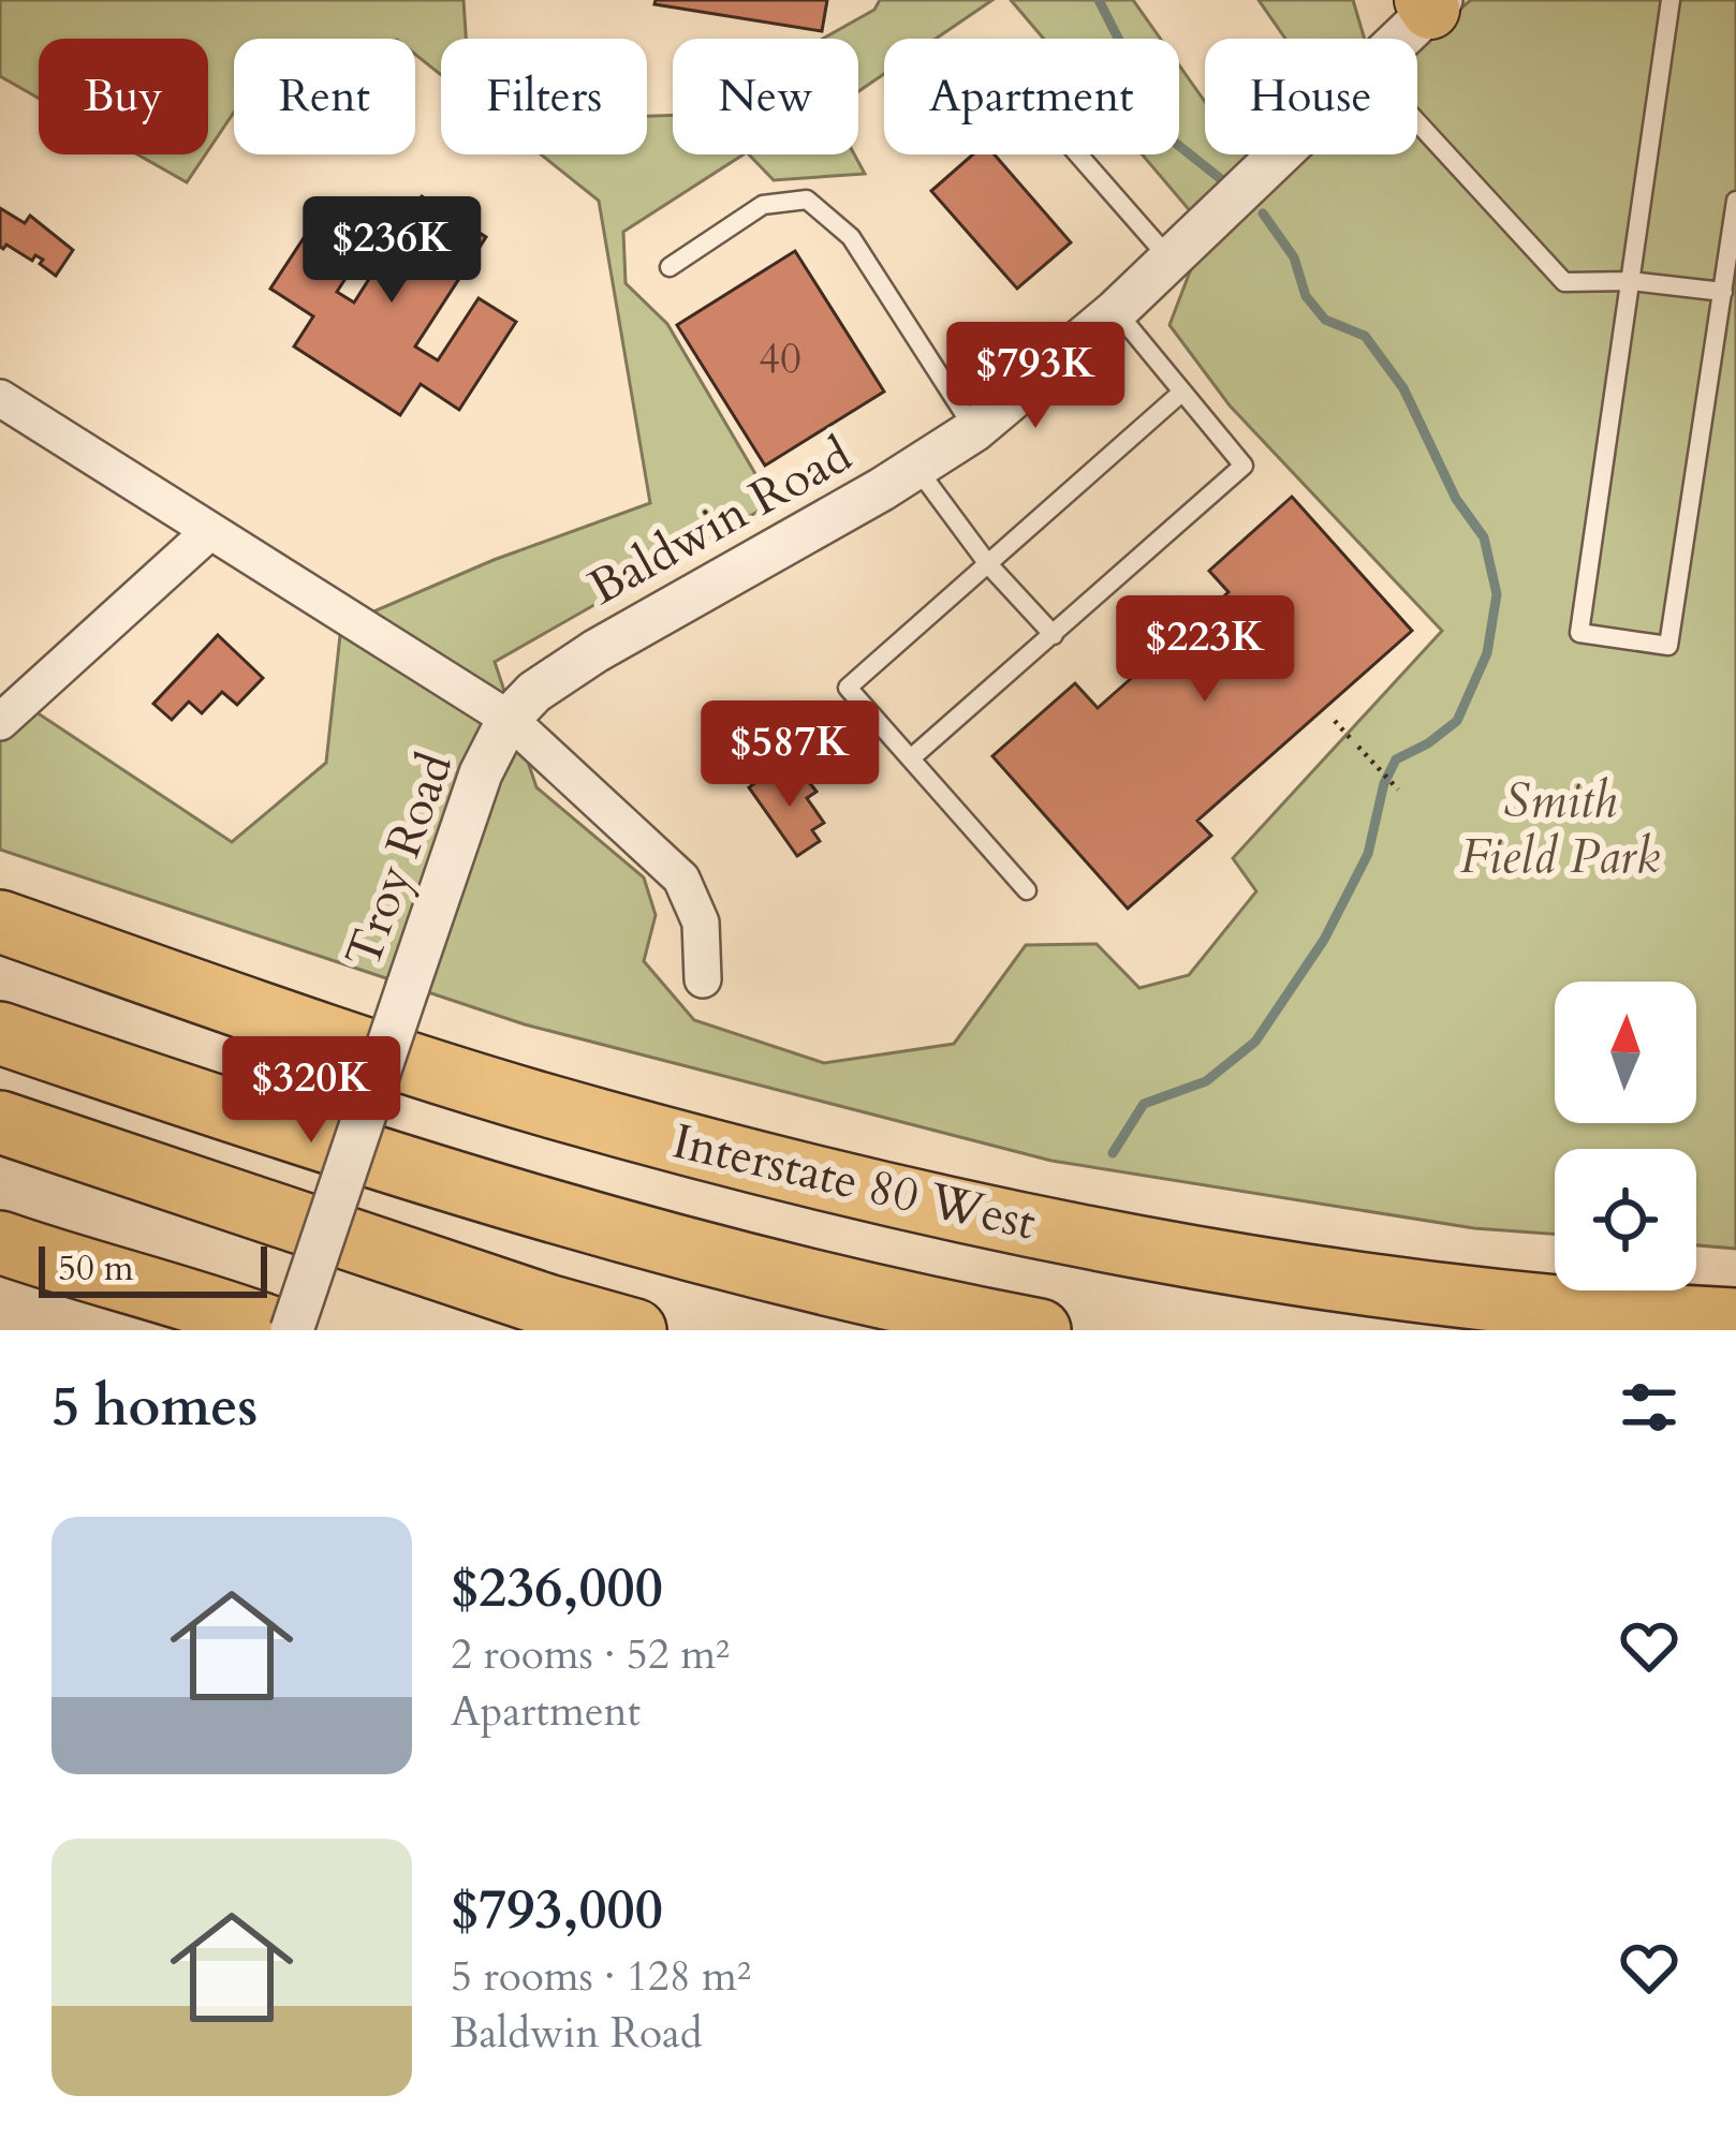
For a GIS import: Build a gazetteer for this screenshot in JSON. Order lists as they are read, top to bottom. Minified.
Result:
{"streets":{"highway":["Interstate 80 West"],"street":["Baldwin Road","Troy Road"]},"crossings":[["Baldwin Road","Troy Road"]],"parks":["Smith Field Park"],"house_numbers":["40"],"scale_bar":"50 m","north":"top","page":{"chip":["Buy","Rent","Filters","New","Apartment","House"],"price":["$236K","$793K","$223K","$587K","$320K"],"scale":"50 m","heading":"5 homes","list":[{"name":"$236,000","note":"2 rooms · 52 m² · Apartment"},{"name":"$793,000","note":"5 rooms · 128 m² · Baldwin Road"}]}}
